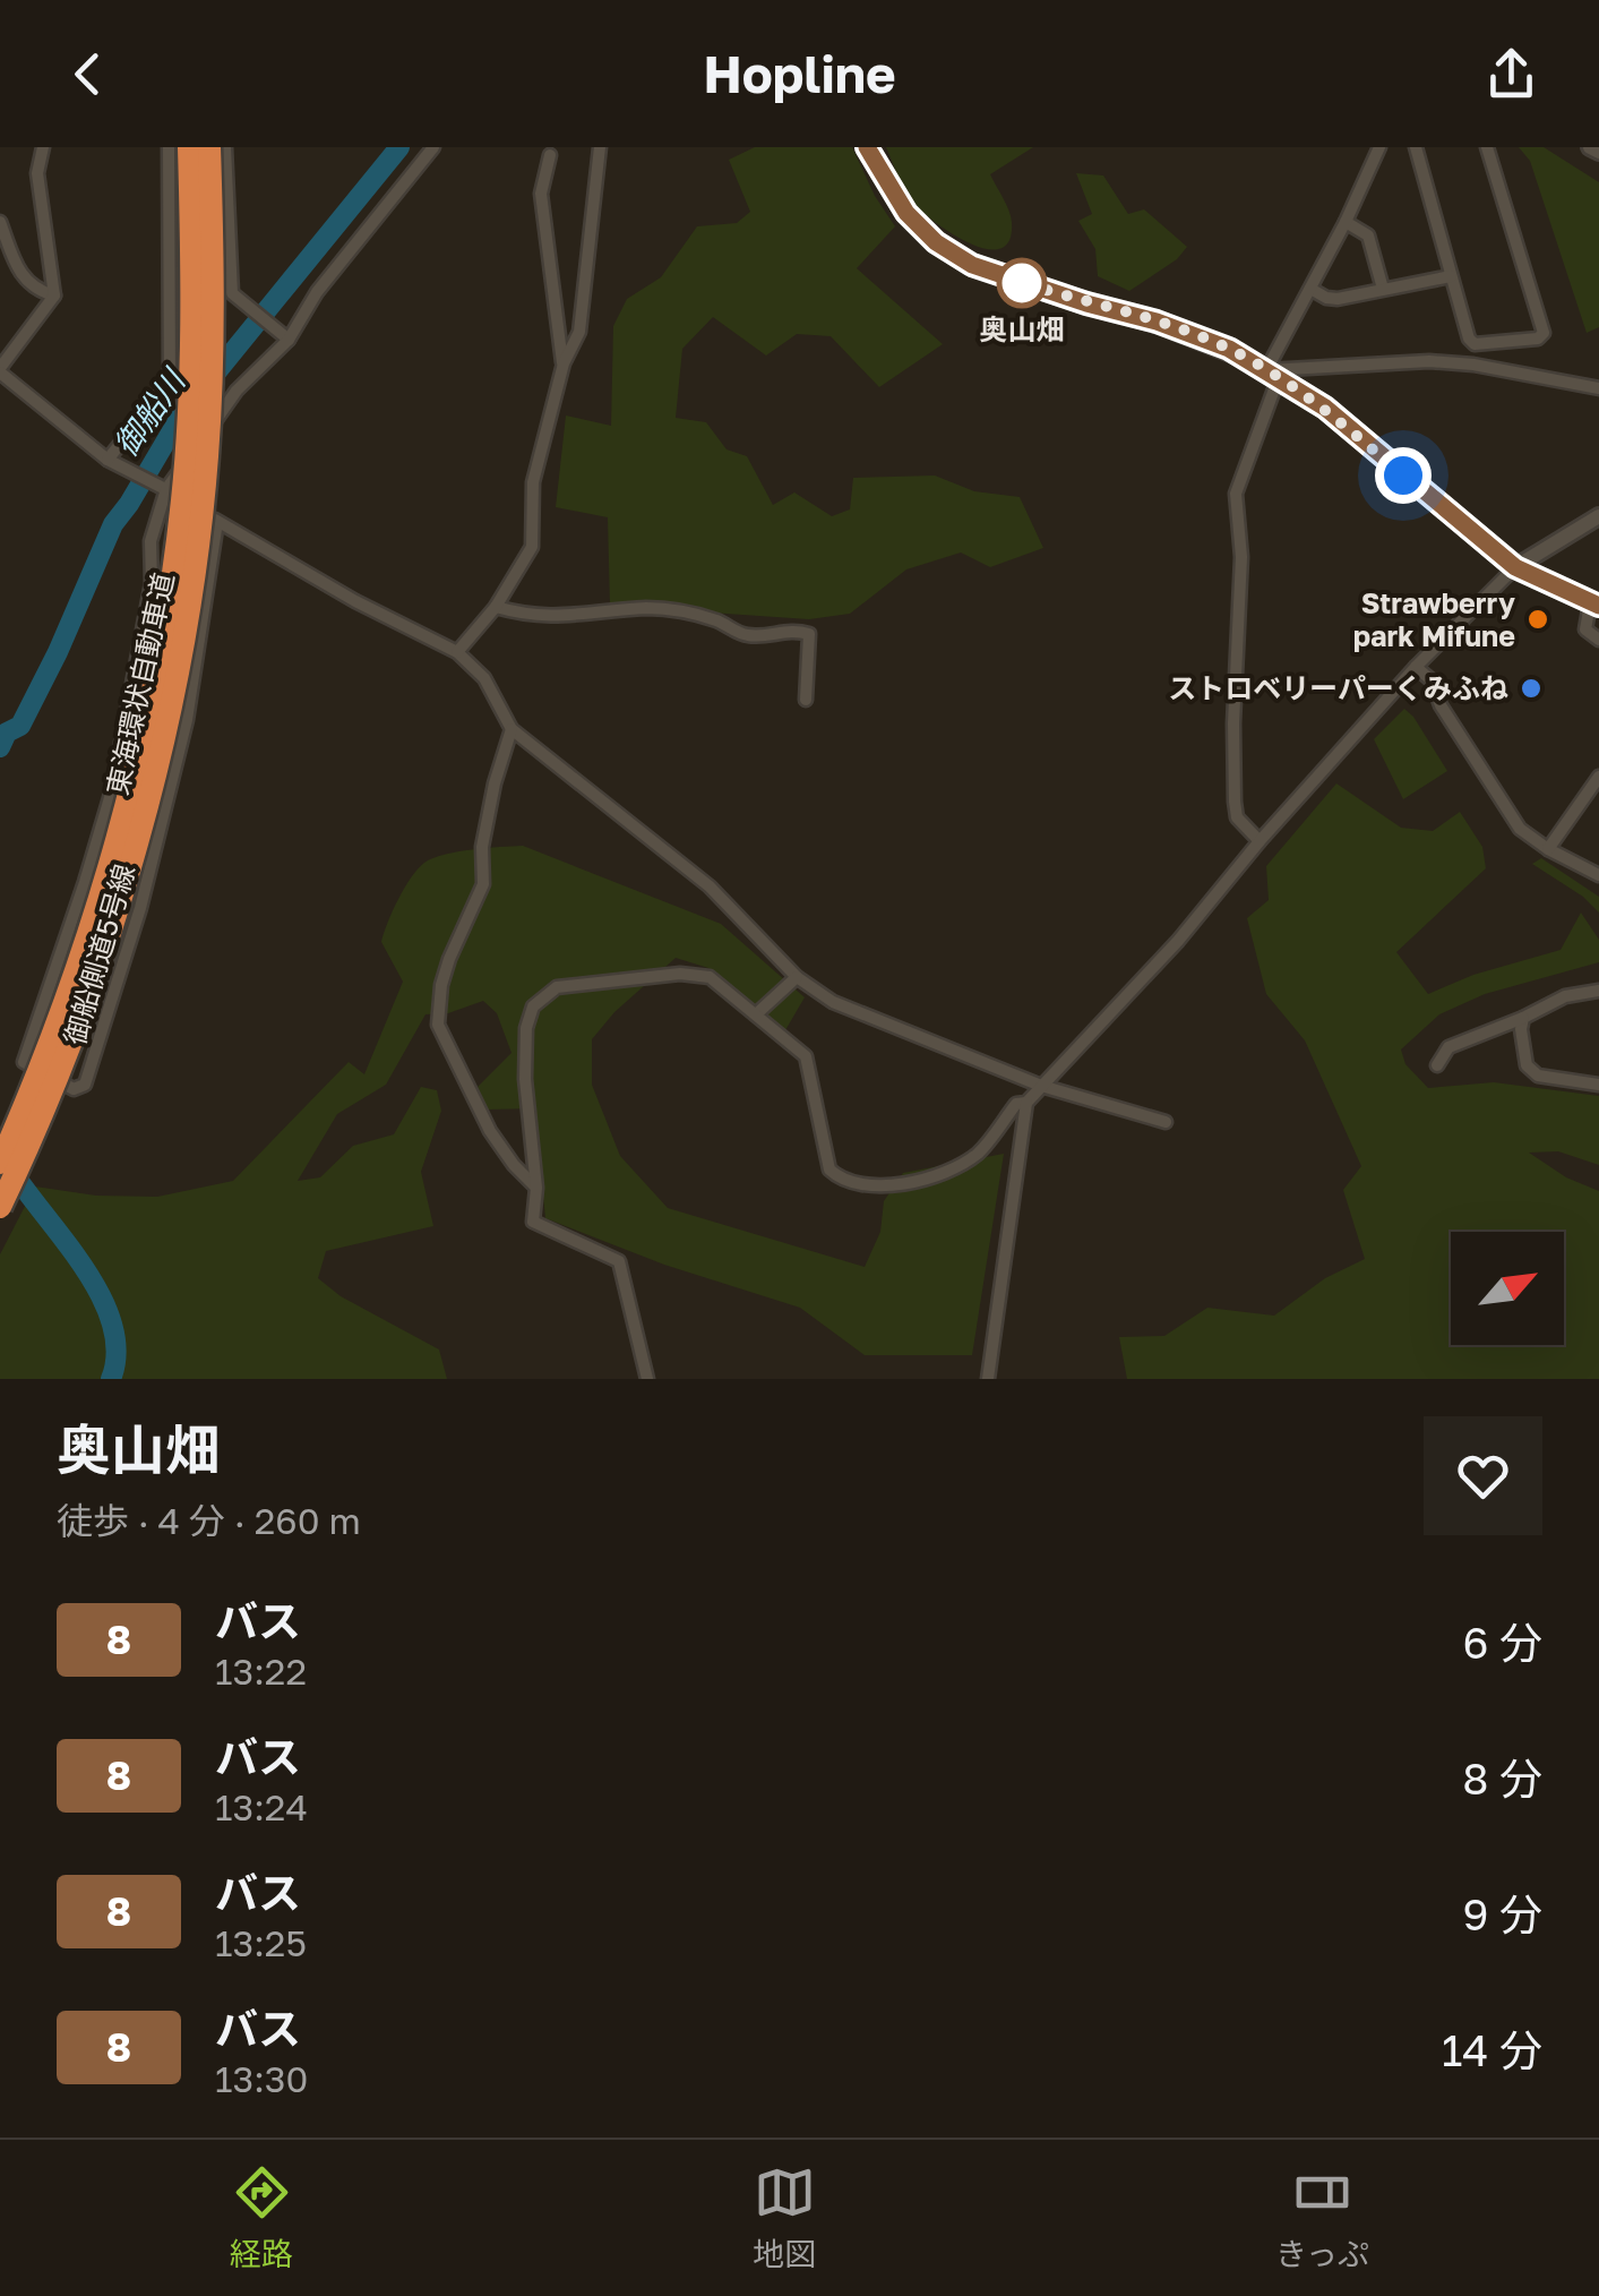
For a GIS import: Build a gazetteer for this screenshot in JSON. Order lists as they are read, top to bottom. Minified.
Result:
{"streets":{"highway":["東海環状自動車道"],"street":["御船側道5号線"]},"water":["御船川"],"places":["奥山畑","Strawberry park Mifune","ストロベリーパーくみふね"],"lines":["bus line 8"],"north":"top right","page":{"header":"Hopline","heading":["奥山畑","徒歩 · 4 分 · 260 m"],"list":[{"mark":"8","name":"バス","note":"13:22","value":"6 分"},{"mark":"8","name":"バス","note":"13:24","value":"8 分"},{"mark":"8","name":"バス","note":"13:25","value":"9 分"},{"mark":"8","name":"バス","note":"13:30","value":"14 分"}],"tabs":["経路","地図","きっぷ"]}}
